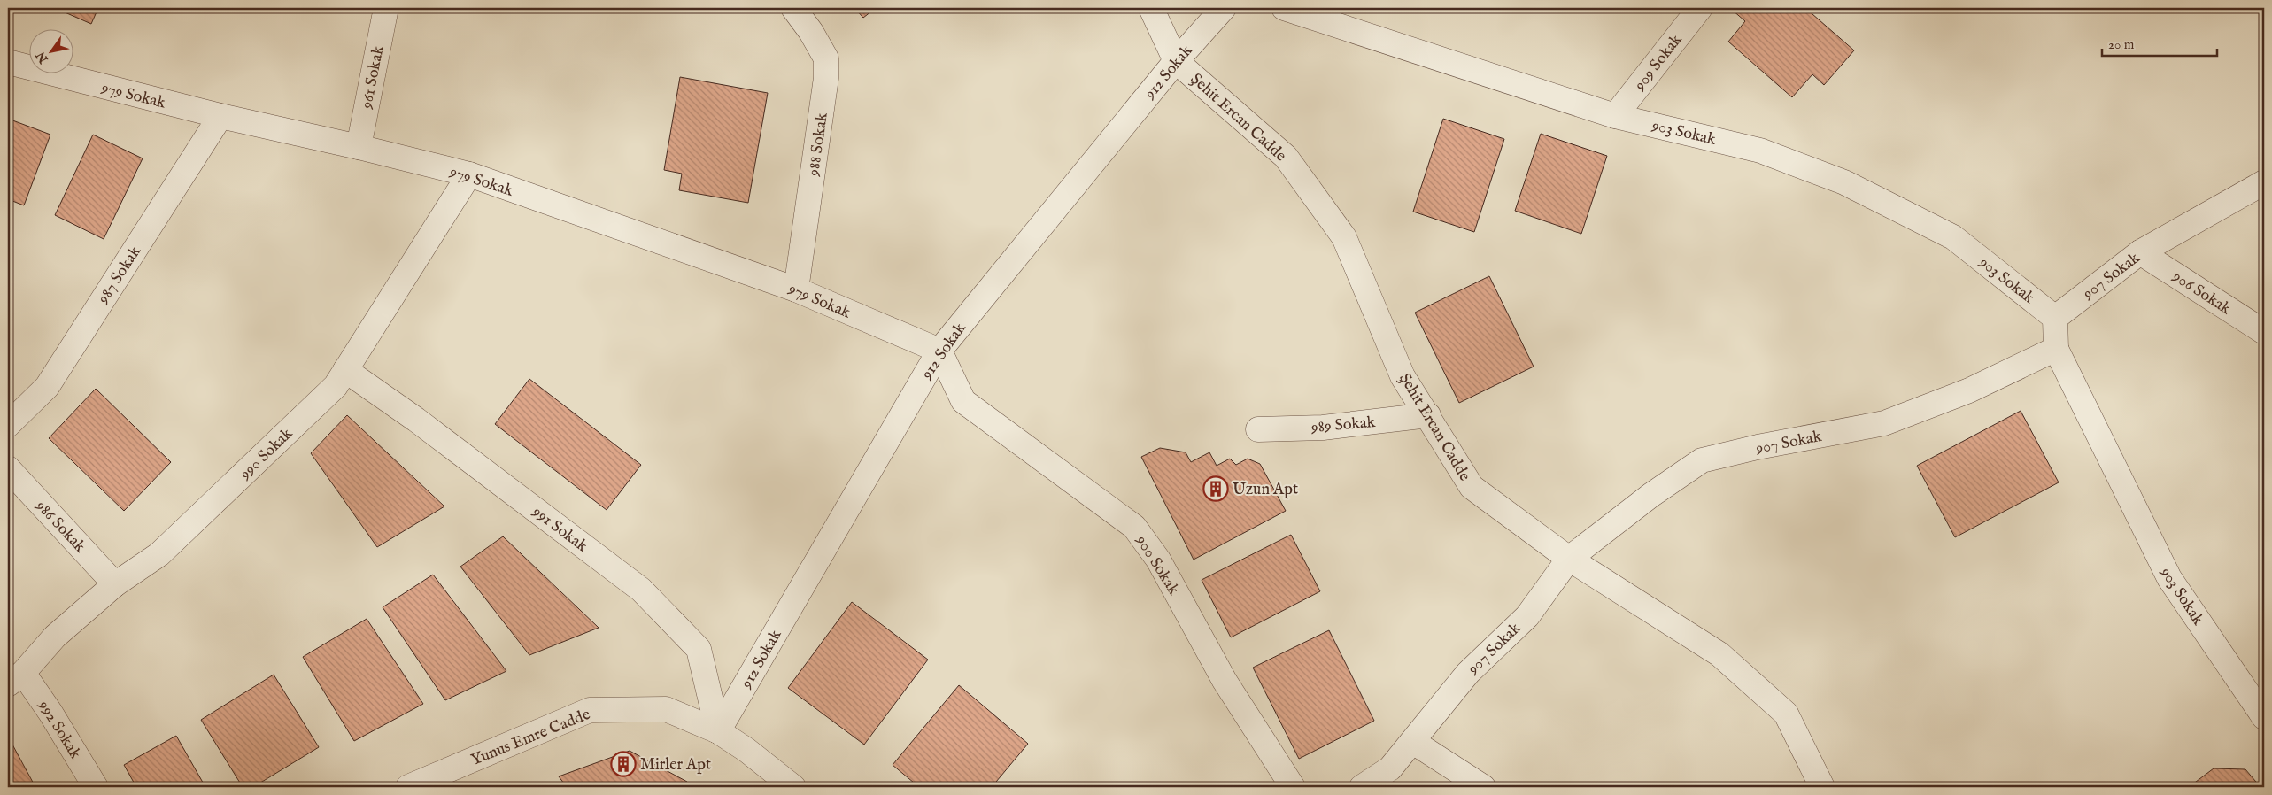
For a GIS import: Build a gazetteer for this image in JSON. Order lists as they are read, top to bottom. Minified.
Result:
{"streets":{"street":["909 Sokak","912 Sokak","961 Sokak","979 Sokak","Şehit Ercan Cadde","903 Sokak","988 Sokak","987 Sokak","907 Sokak","906 Sokak","989 Sokak","990 Sokak","986 Sokak","991 Sokak","900 Sokak","992 Sokak","Yunus Emre Cadde"]},"crossings":[["909 Sokak","903 Sokak"],["912 Sokak","979 Sokak"],["912 Sokak","Şehit Ercan Cadde"],["912 Sokak","991 Sokak"],["912 Sokak","900 Sokak"],["912 Sokak","Yunus Emre Cadde"],["961 Sokak","979 Sokak"],["979 Sokak","988 Sokak"],["979 Sokak","987 Sokak"],["979 Sokak","990 Sokak"],["979 Sokak","900 Sokak"],["Şehit Ercan Cadde","907 Sokak"],["Şehit Ercan Cadde","989 Sokak"],["903 Sokak","907 Sokak"],["907 Sokak","906 Sokak"],["990 Sokak","986 Sokak"],["990 Sokak","991 Sokak"],["990 Sokak","992 Sokak"],["991 Sokak","Yunus Emre Cadde"]],"places":{"building":["Uzun Apt","Mirler Apt"]},"scale_bar":"20 m","north":"bottom left"}
